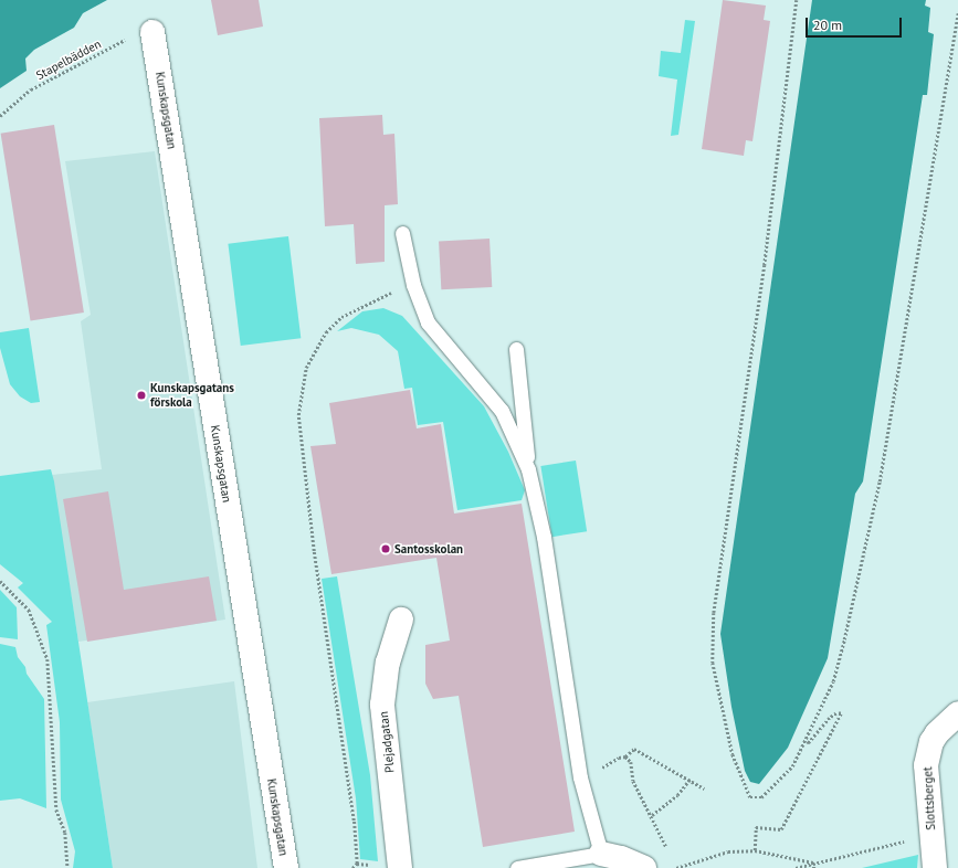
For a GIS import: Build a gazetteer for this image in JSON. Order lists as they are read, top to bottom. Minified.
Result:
{"streets":{"street":["Kunskapsgatan","Plejadgatan","Slottsberget"],"path":["Stapelbädden"]},"crossings":[["Stapelbädden","Kunskapsgatan"]],"places":["Kunskapsgatans förskola","Santosskolan"],"scale_bar":"20 m"}
